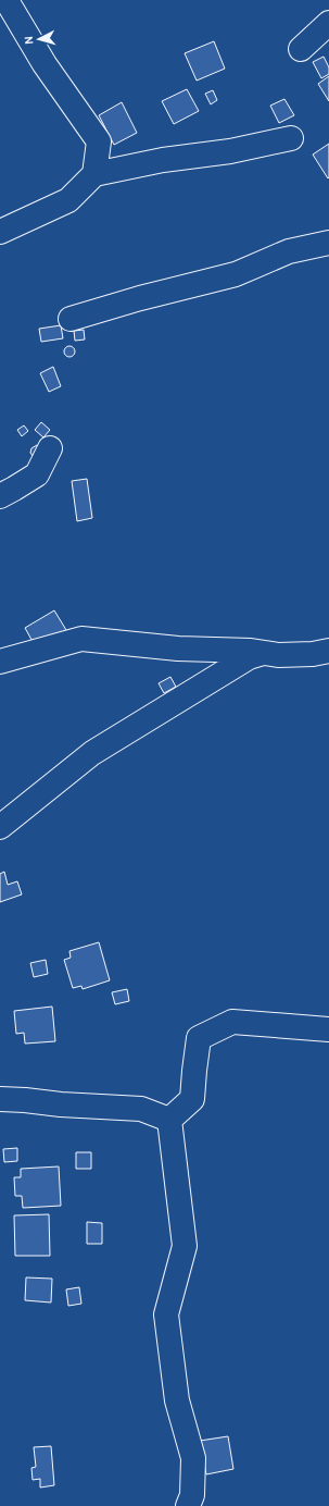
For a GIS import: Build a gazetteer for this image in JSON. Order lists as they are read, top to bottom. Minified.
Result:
{"north":"left"}
